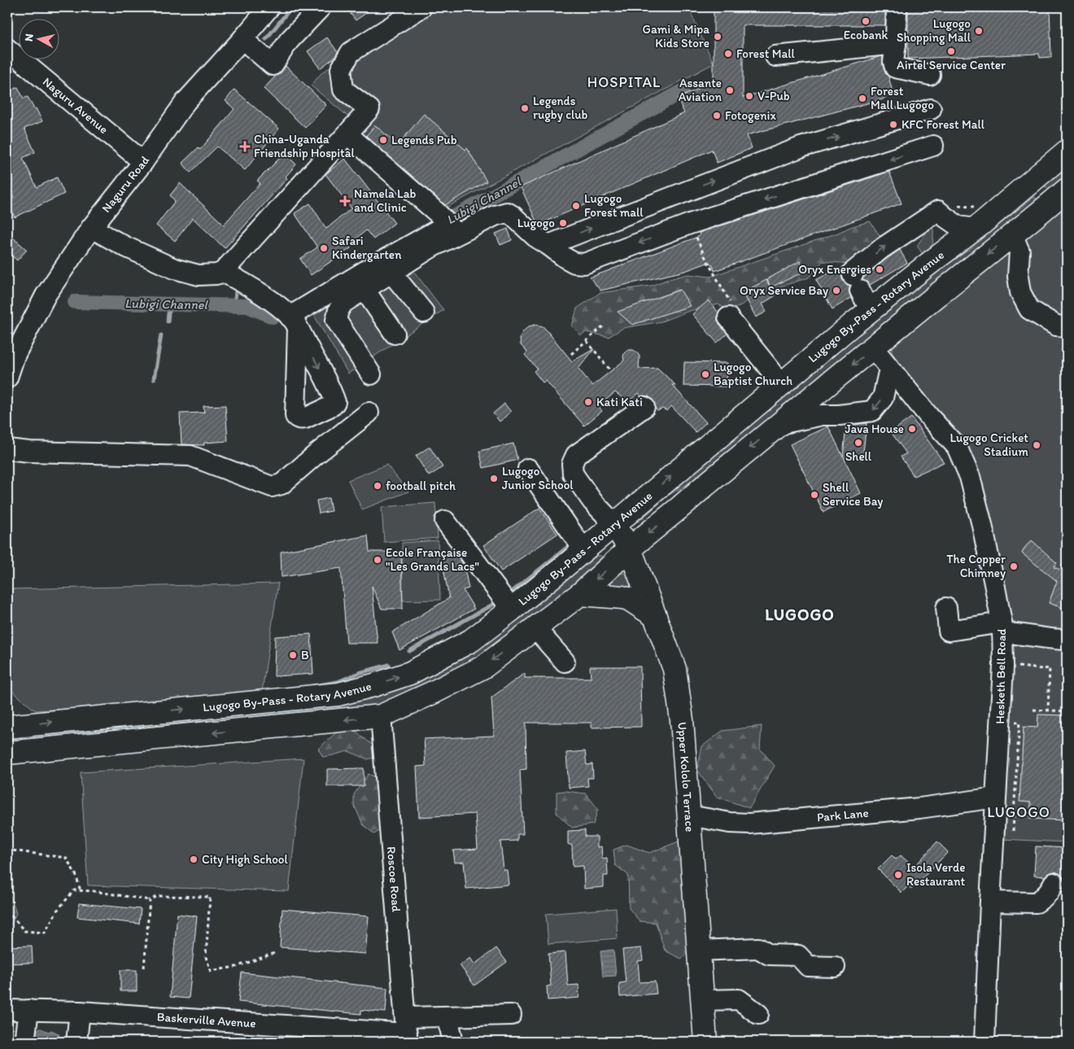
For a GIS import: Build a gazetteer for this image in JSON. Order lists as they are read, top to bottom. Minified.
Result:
{"streets":{"main road":["Lugogo By-Pass - Rotary Avenue","Upper Kololo Terrace"],"street":["Naguru Avenue","Naguru Road","Hesketh Bell Road","Park Lane","Roscoe Road","Baskerville Avenue"]},"crossings":[["Naguru Avenue","Naguru Road"],["Lugogo By-Pass - Rotary Avenue","Upper Kololo Terrace"],["Hesketh Bell Road","Park Lane"],["Upper Kololo Terrace","Park Lane"],["Roscoe Road","Baskerville Avenue"]],"districts":["HOSPITAL","LUGOGO","LUGOGO"],"water":["Lubigi Channel"],"places":{"other":["Ecobank","Lugogo Shopping Mall","Gami & Mipa Kids Store","Airtel Service Center","Forest Mall","Assante Aviation","V-Pub","Forest Mall Lugogo","Legends rugby club","Fotogenix","KFC Forest Mall","Legends Pub","Lugogo Forest mall","Lugogo","Safari Kindergarten","Oryx Energies","Oryx Service Bay","Lugogo Baptist Church","Kati Kati","Java House","Shell","Lugogo Cricket Stadium","Lugogo Junior School","football pitch","Shell Service Bay","Ecole Française \"Les Grands Lacs\"","The Copper Chimney","B","City High School","Isola Verde Restaurant"],"health":["China-Uganda Friendship Hospital","Namela Lab and Clinic"]},"north":"left"}
